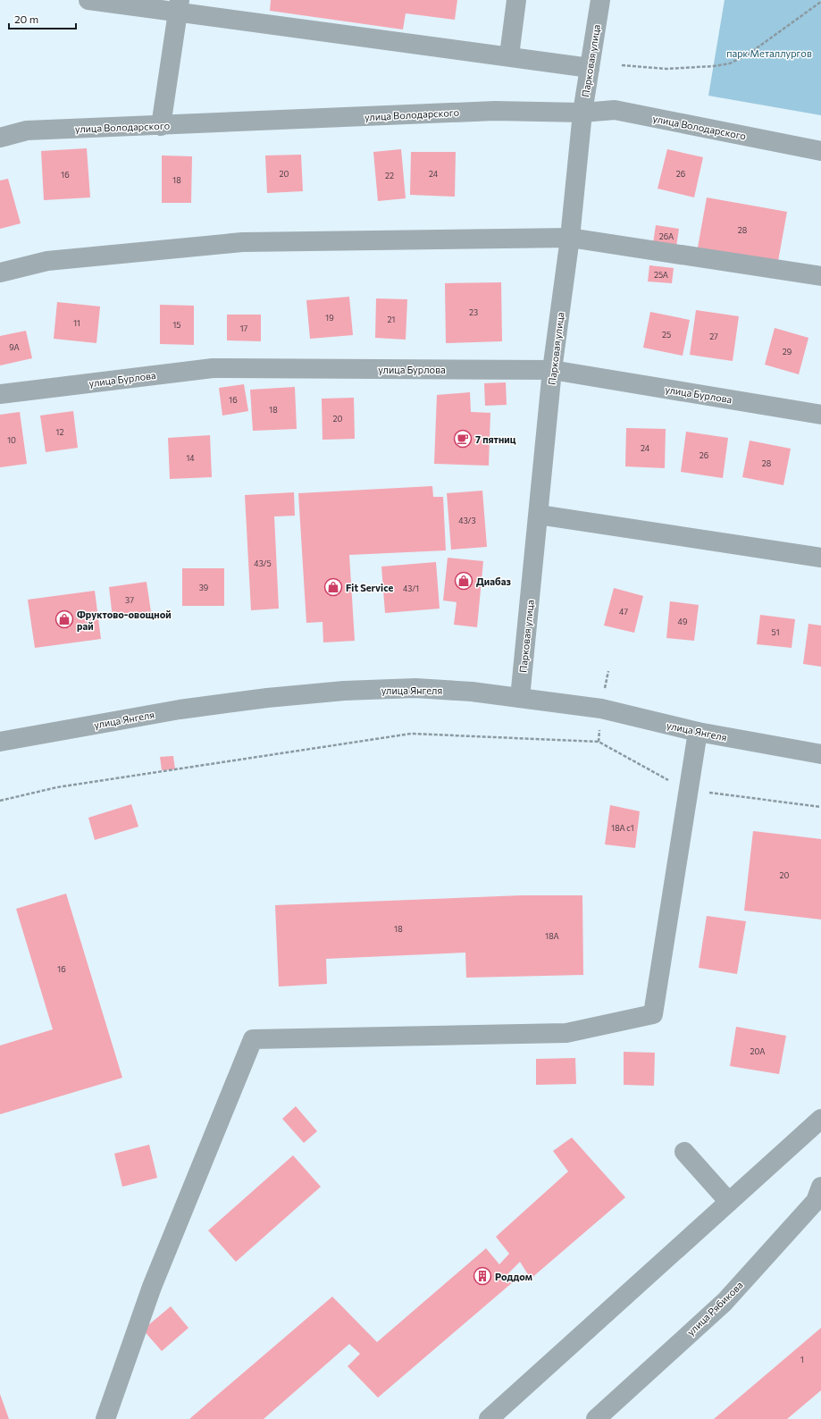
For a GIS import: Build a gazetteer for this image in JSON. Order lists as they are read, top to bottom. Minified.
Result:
{"streets":{"street":["Парковая улица","улица Володарского","улица Бурлова","улица Янгеля","улица Рябикова"]},"crossings":[["Парковая улица","улица Володарского"],["Парковая улица","улица Бурлова"],["Парковая улица","улица Янгеля"]],"parks":["парк Металлургов"],"places":{"cafe":["7 пятниц"],"shop":["Диабаз","Fit Service","Фруктово-овощной рай"],"building":["Роддом"]},"house_numbers":["20","24","26","16","22","18","28","26А","25А","23","19","21","11","15","17","25","27","9А","29","16","18","20","12","10","24","26","14","28","43/3","43/5","39","43/1","37","47","49","51","18А с1","20","18","18А","16","20А","1"],"scale_bar":"20 m"}
